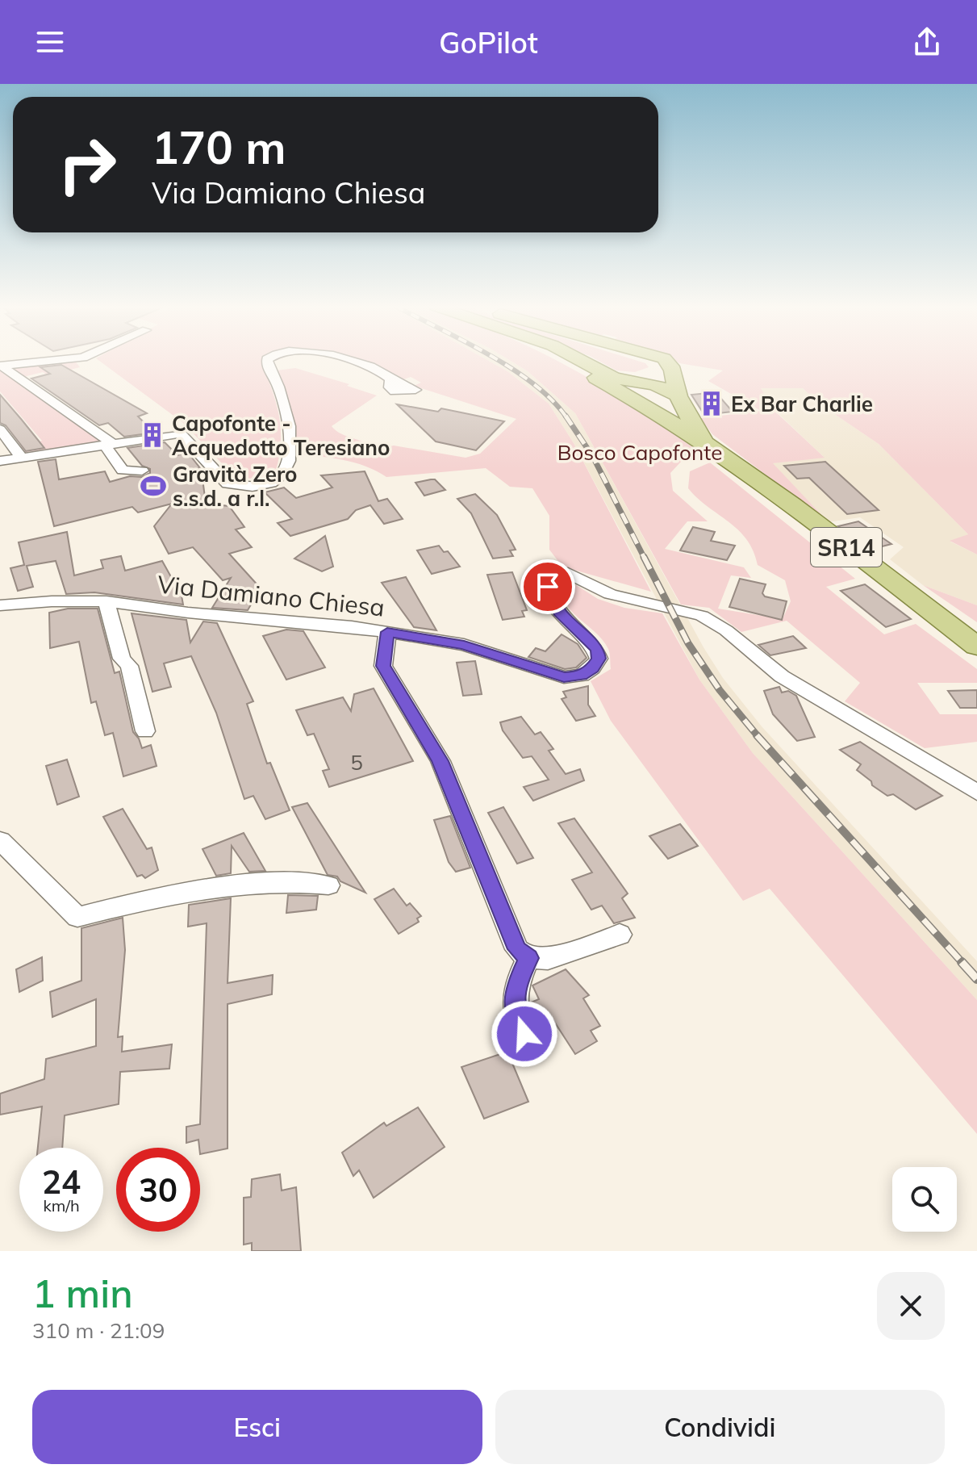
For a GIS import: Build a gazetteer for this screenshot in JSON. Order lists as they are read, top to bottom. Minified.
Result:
{"streets":{"main road":["SR14"],"street":["Via Damiano Chiesa"]},"parks":["Bosco Capofonte"],"places":{"building":["Ex Bar Charlie","Capofonte - Acquedotto Teresiano"],"sports":["Gravità Zero s.s.d. a r.l."]},"house_numbers":["5"],"page":{"header":"GoPilot","turn":["170 m","Via Damiano Chiesa"],"speed":"24 km/h","limit":"30","heading":["1 min","310 m · 21:09"],"buttons":["Esci","Condividi"]}}
